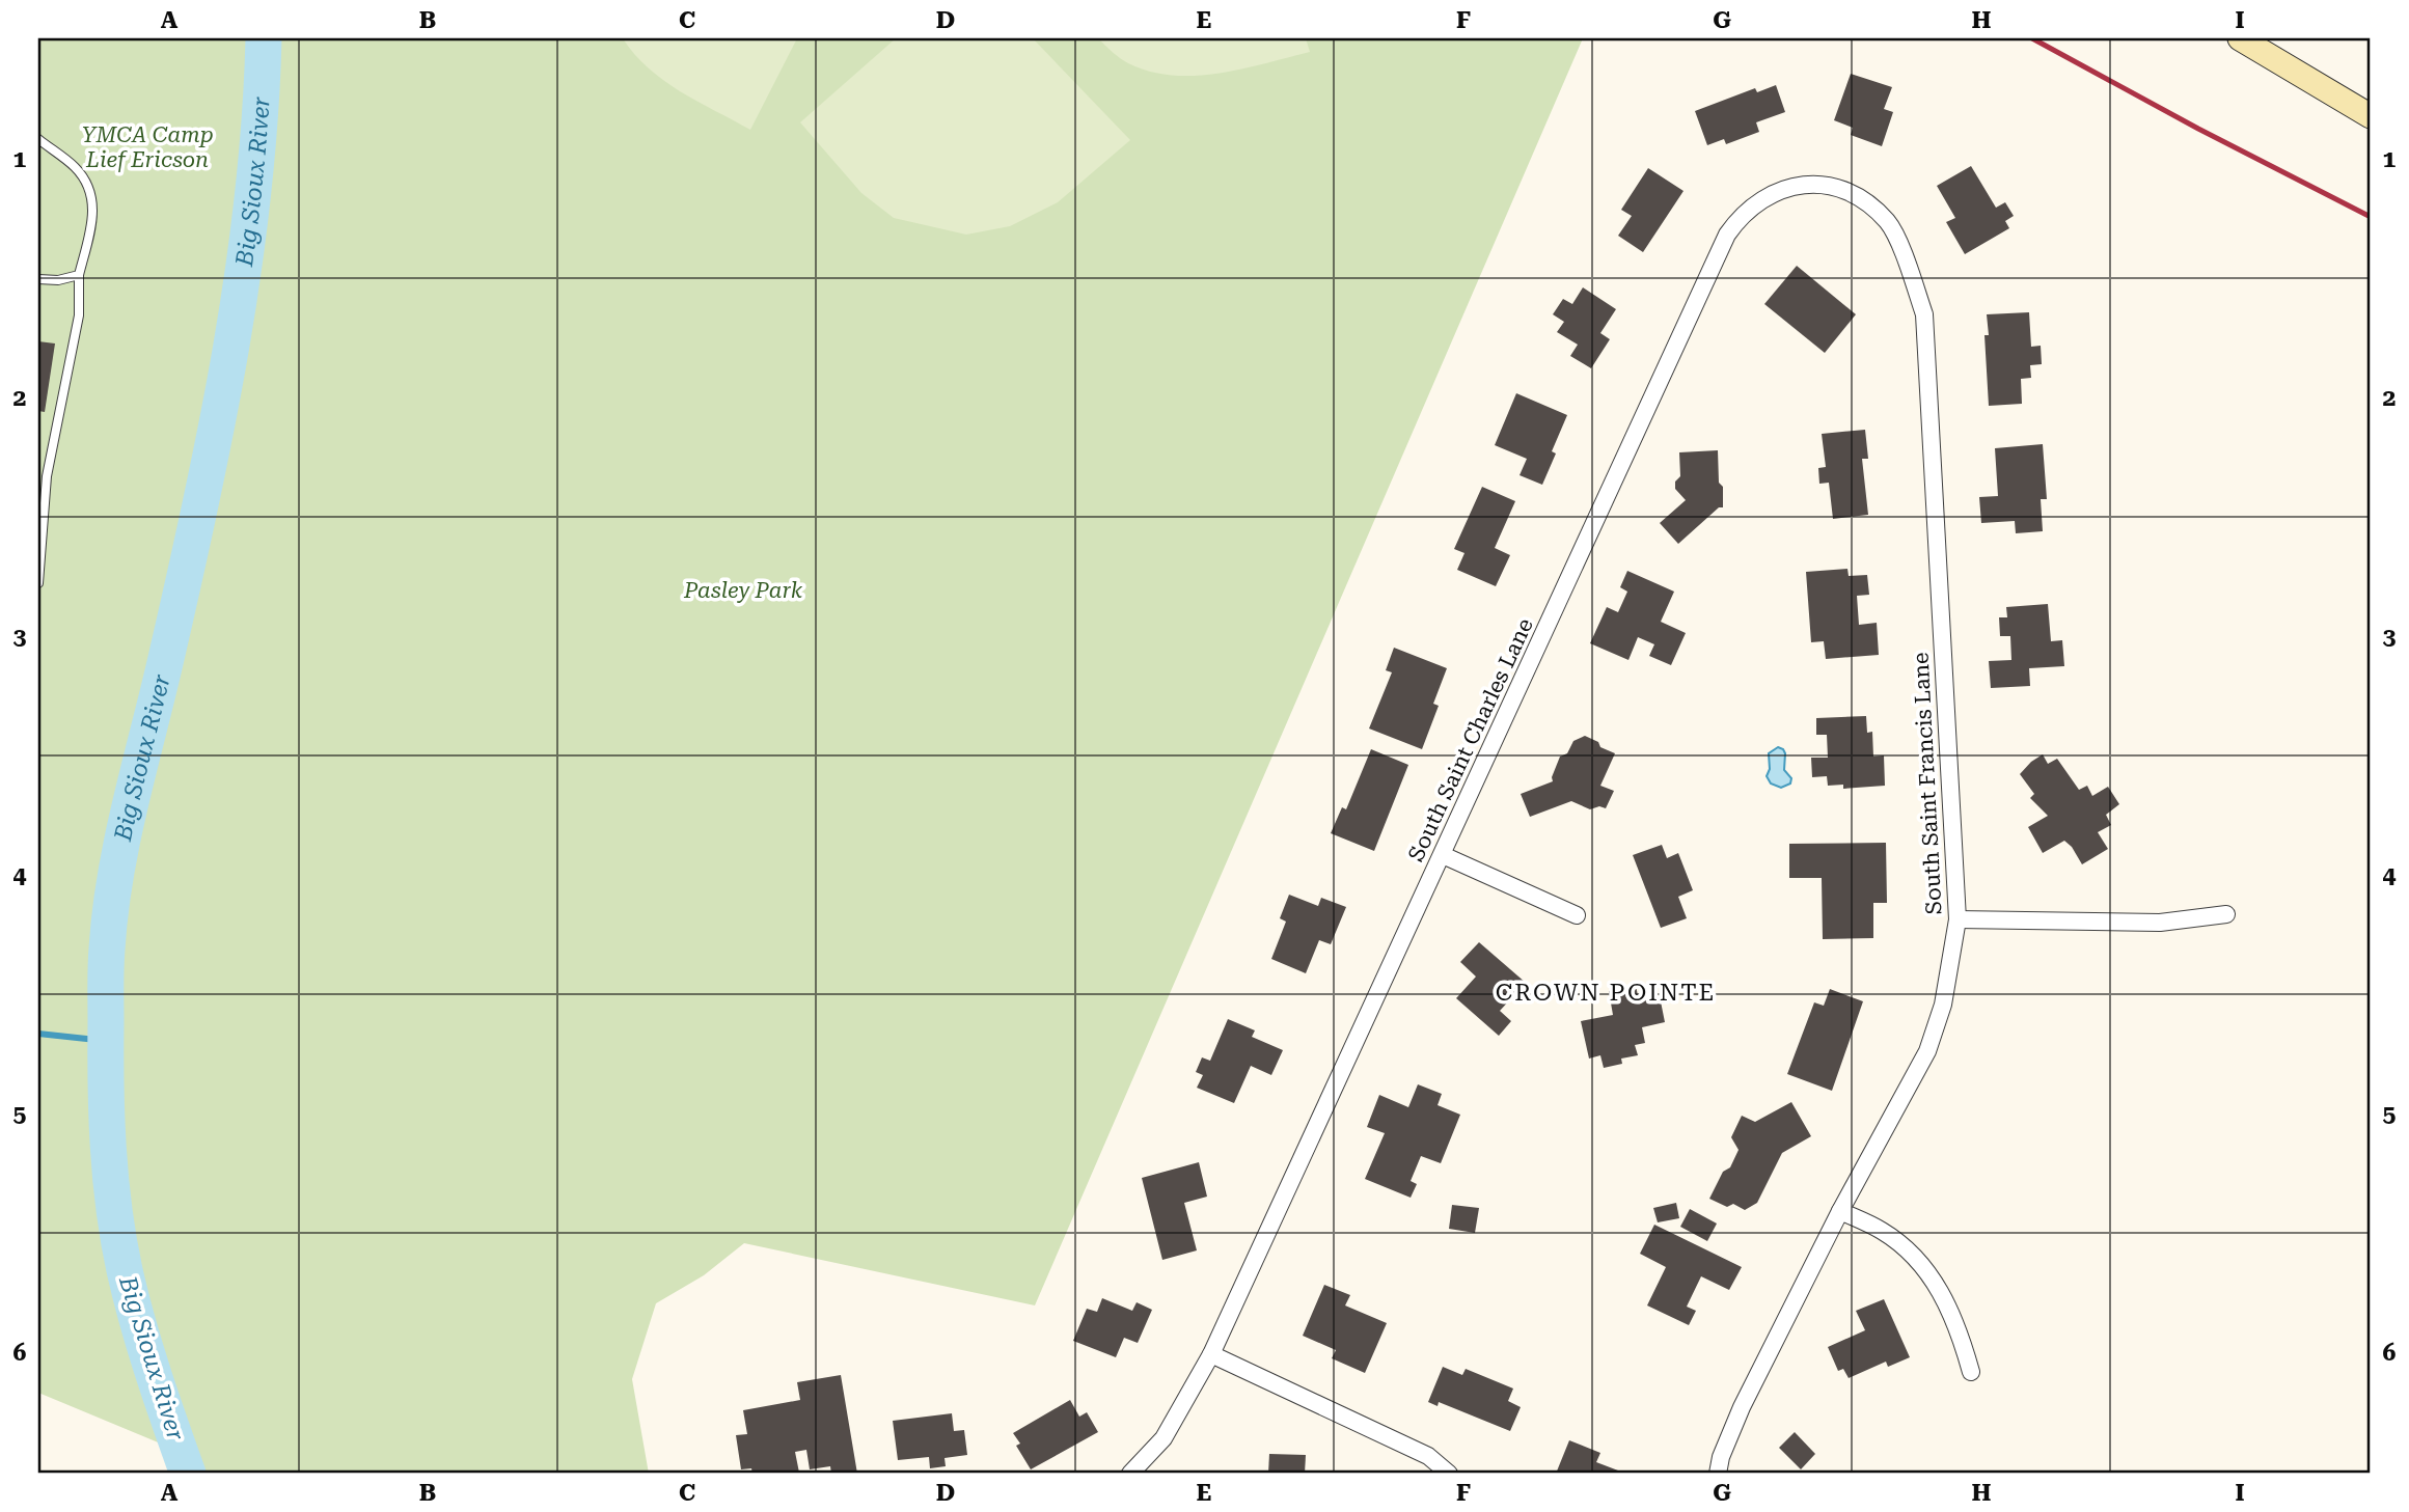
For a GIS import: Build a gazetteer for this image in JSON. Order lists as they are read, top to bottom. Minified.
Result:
{"streets":{"street":["South Saint Charles Lane","South Saint Francis Lane"]},"crossings":[["South Saint Charles Lane","South Saint Francis Lane"]],"districts":["CROWN POINTE"],"water":["Big Sioux River"],"parks":["YMCA Camp Lief Ericson","Pasley Park"],"grid":{"columns":["A","B","C","D","E","F","G","H","I"],"rows":["1","2","3","4","5","6"]}}
